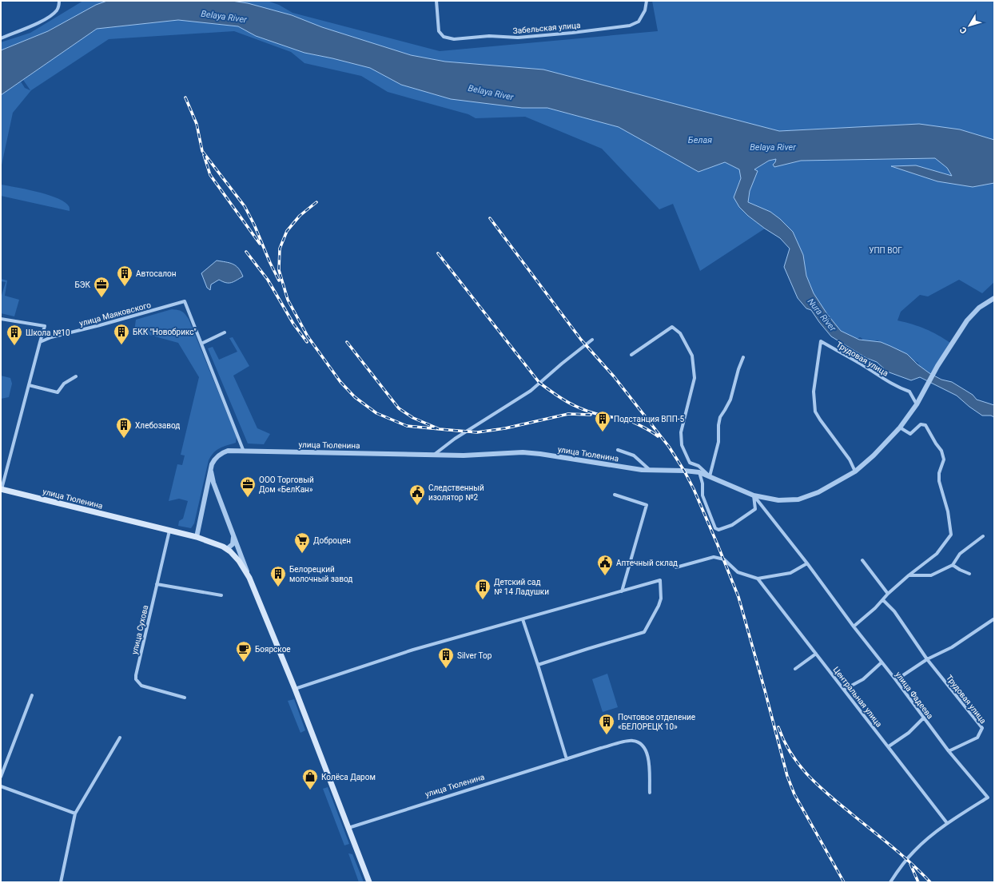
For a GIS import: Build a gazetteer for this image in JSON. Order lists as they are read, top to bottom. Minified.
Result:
{"streets":{"main road":["улица Тюленина"],"street":["Забельская улица","улица Маяковского","Трудовая улица","улица Сухова","улица Фадеева","Центральная улица"]},"crossings":[["улица Маяковского","улица Тюленина"],["Трудовая улица","улица Тюленина"],["Трудовая улица","улица Фадеева"],["улица Тюленина","улица Сухова"],["улица Тюленина","улица Фадеева"],["улица Фадеева","Центральная улица"]],"water":["Belaya River","Белая","Nura River"],"parks":["УПП ВОГ"],"places":{"building":["Автосалон","БКК \"Новобрикс\"","Школа №10","Подстанция ВПП-5","Хлебозавод","Белорецкий молочный завод","Детский сад № 14 Ладушки","Silver Top","Почтовое отделение «БЕЛОРЕЦК 10»"],"office":["БЭК","ООО Торговый Дом «БелКан»"],"public building":["Следственный изолятор №2","Аптечный склад"],"supermarket":["Доброцен"],"cafe":["Боярское"],"shop":["Колёса Даром"]},"north":"bottom left"}
